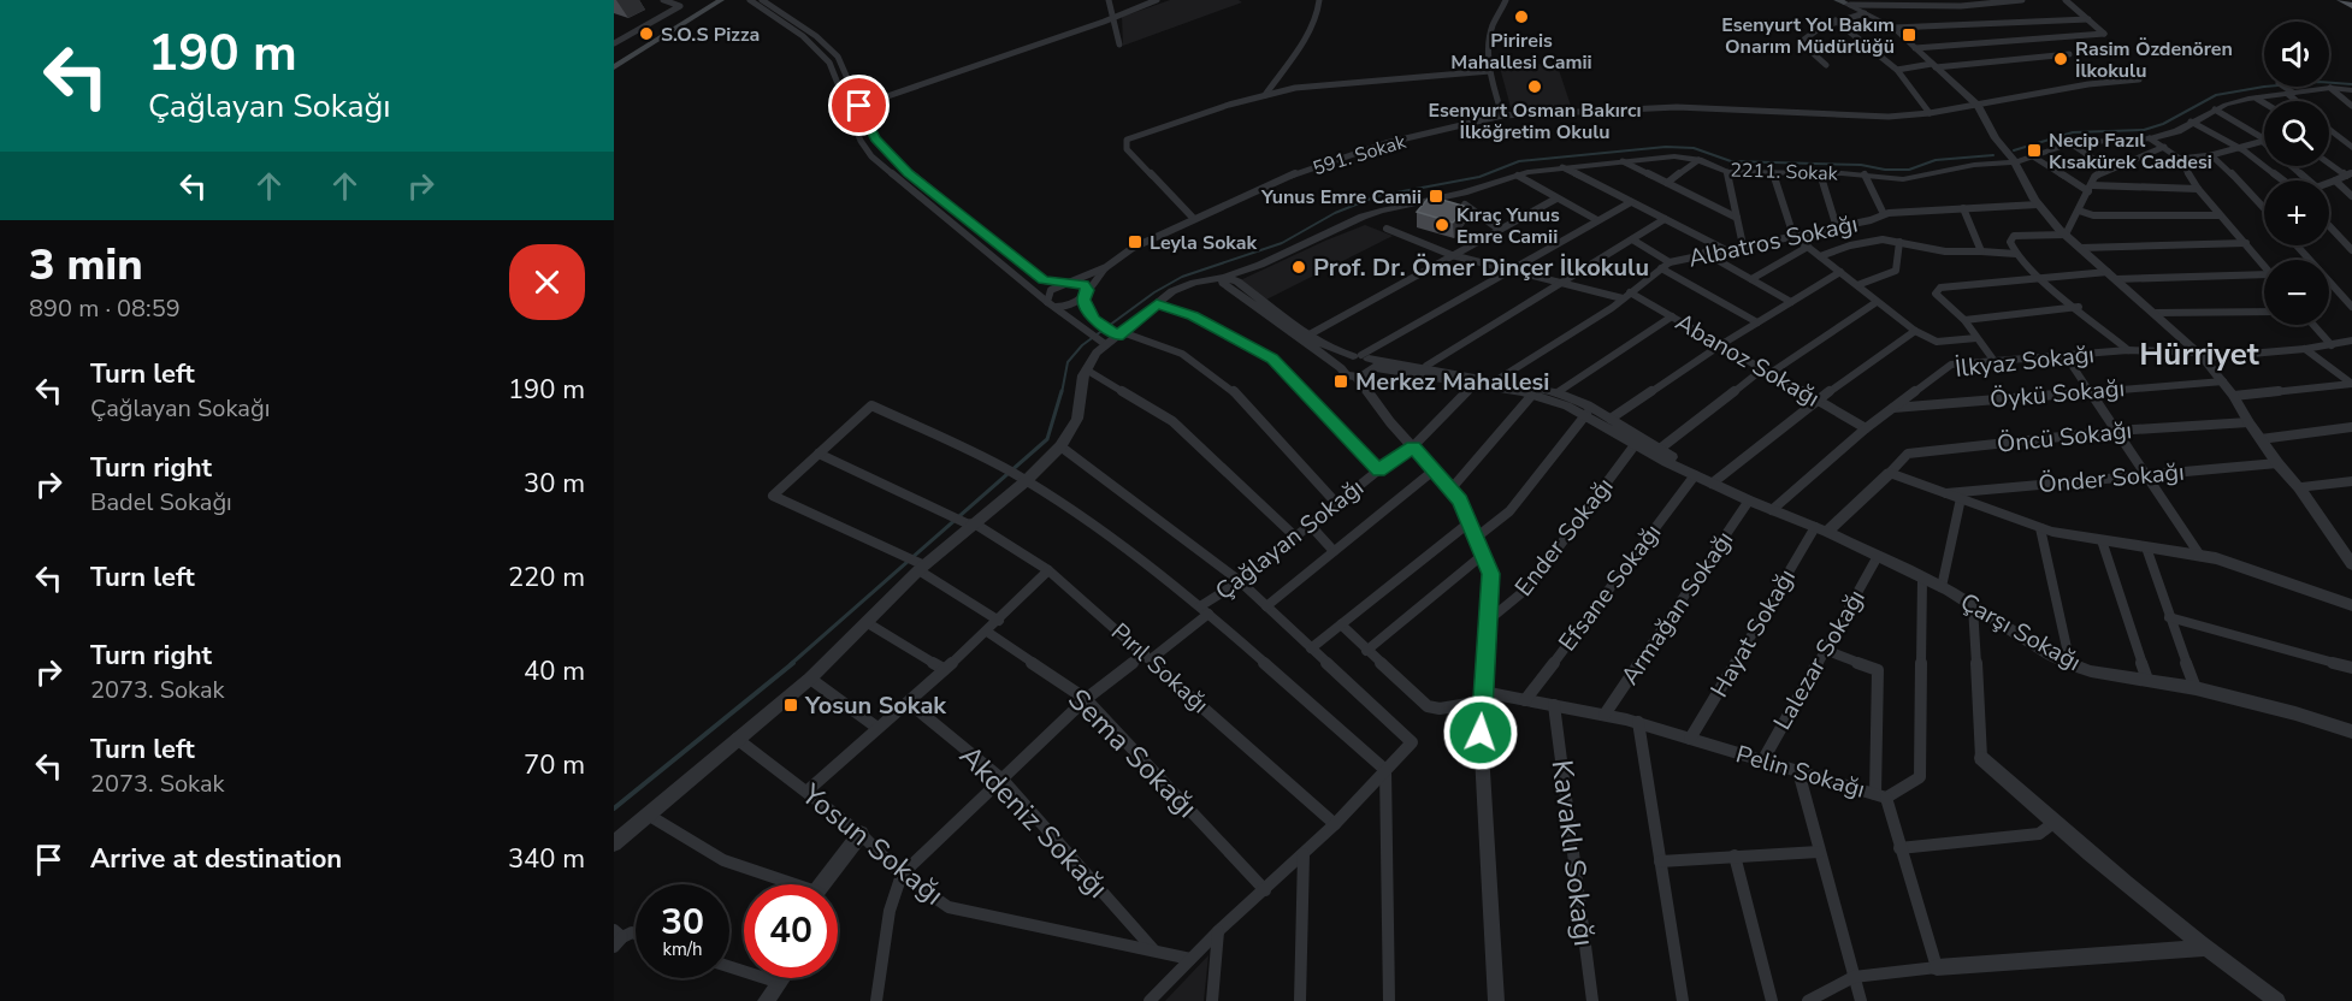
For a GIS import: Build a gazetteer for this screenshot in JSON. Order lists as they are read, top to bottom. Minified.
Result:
{"streets":{"street":["591. Sokak","2211. Sokak","Albatros Sokağı","Abanoz Sokağı","İlkyaz Sokağı","Öykü Sokağı","Öncü Sokağı","Önder Sokağı","Ender Sokağı","Çağlayan Sokağı","Efsane Sokağı","Armağan Sokağı","Çarşı Sokağı","Hayat Sokağı","Lalezar Sokağı","Pırıl Sokağı","Sema Sokağı","Pelin Sokağı","Akdeniz Sokağı","Yosun Sokağı","Kavaklı Sokağı"]},"crossings":[["Albatros Sokağı","Abanoz Sokağı"],["Abanoz Sokağı","İlkyaz Sokağı"],["İlkyaz Sokağı","Öykü Sokağı"],["İlkyaz Sokağı","Çarşı Sokağı"],["Çağlayan Sokağı","Pırıl Sokağı"],["Çağlayan Sokağı","Sema Sokağı"],["Çağlayan Sokağı","Akdeniz Sokağı"],["Çağlayan Sokağı","Yosun Sokağı"],["Efsane Sokağı","Çarşı Sokağı"],["Efsane Sokağı","Pelin Sokağı"],["Armağan Sokağı","Çarşı Sokağı"],["Armağan Sokağı","Pelin Sokağı"],["Çarşı Sokağı","Hayat Sokağı"],["Çarşı Sokağı","Lalezar Sokağı"],["Çarşı Sokağı","Pelin Sokağı"],["Hayat Sokağı","Pelin Sokağı"],["Lalezar Sokağı","Pelin Sokağı"],["Pelin Sokağı","Kavaklı Sokağı"],["Akdeniz Sokağı","Yosun Sokağı"]],"districts":["Hürriyet"],"places":{"other":["Pirireis Mahallesi Camii","S.O.S Pizza","Rasim Özdenören İlkokulu","Esenyurt Osman Bakırcı İlköğretim Okulu","Kıraç Yunus Emre Camii","Prof. Dr. Ömer Dinçer İlkokulu"],"transit":["Esenyurt Yol Bakım Onarım Müdürlüğü","Necip Fazıl Kısakürek Caddesi","Yunus Emre Camii","Leyla Sokak","Merkez Mahallesi","Yosun Sokak"]},"page":{"turn":["190 m","Çağlayan Sokağı"],"map_buttons":["+","−"],"heading":["3 min","890 m · 08:59"],"list":[{"name":"Turn left","note":"Çağlayan Sokağı","value":"190 m"},{"name":"Turn right","note":"Badel Sokağı","value":"30 m"},{"name":"Turn left","value":"220 m"},{"name":"Turn right","note":"2073. Sokak","value":"40 m"},{"name":"Turn left","note":"2073. Sokak","value":"70 m"},{"name":"Arrive at destination","value":"340 m"}],"speed":"30 km/h","limit":"40"}}
